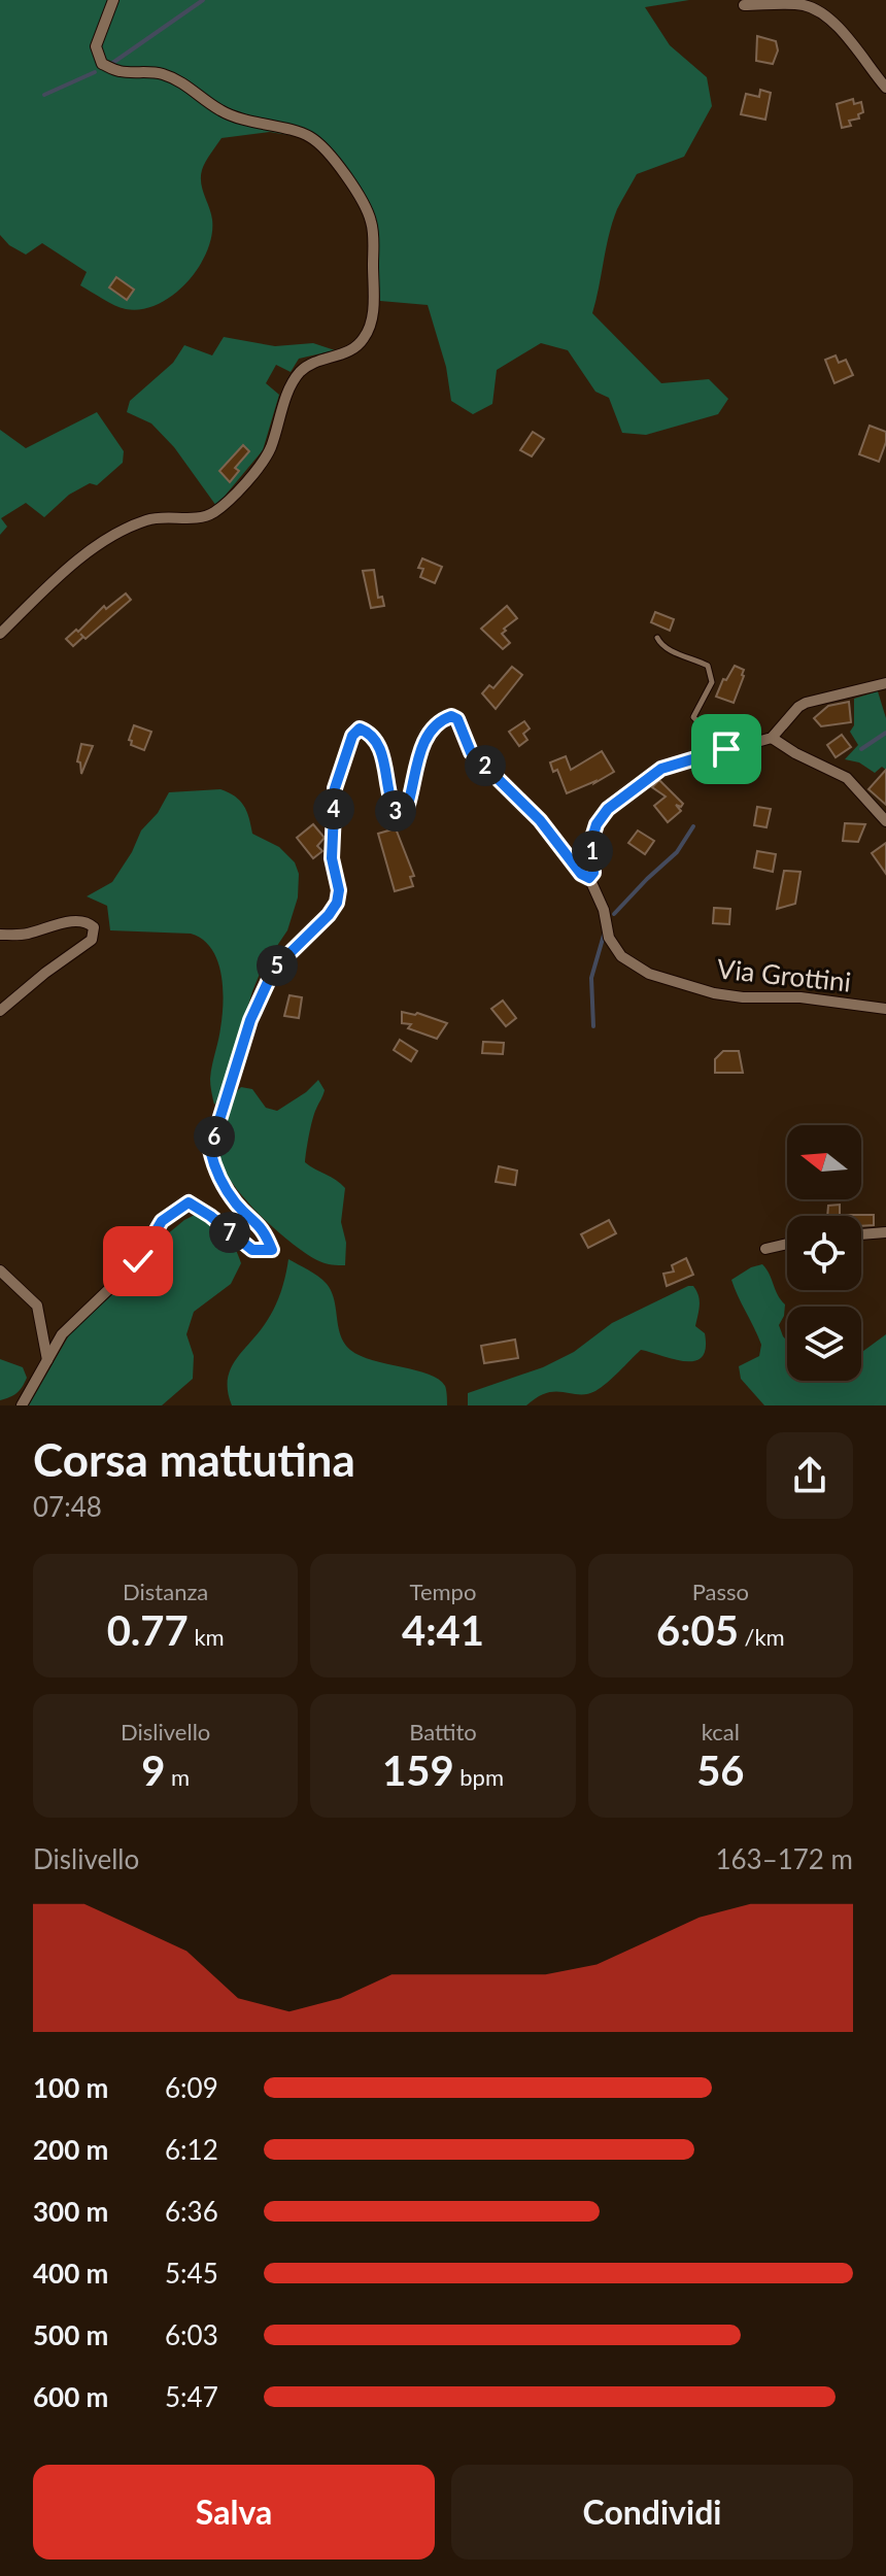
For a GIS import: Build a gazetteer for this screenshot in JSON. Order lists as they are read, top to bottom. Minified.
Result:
{"streets":{"street":["Via Grottini"]},"north":"left","page":{"pins":["2","4","3","1","5","6","7"],"heading":["Corsa mattutina","07:48"],"stats":[["Distanza","0.77 km"],["Tempo","4:41"],["Passo","6:05 /km"],["Dislivello","9 m"],["Battito","159 bpm"],["kcal","56"]],"chart":["Dislivello","163–172 m"],"list":[{"name":"100 m","note":"6:09"},{"name":"200 m","note":"6:12"},{"name":"300 m","note":"6:36"},{"name":"400 m","note":"5:45"},{"name":"500 m","note":"6:03"},{"name":"600 m","note":"5:47"}],"buttons":["Salva","Condividi"]}}
